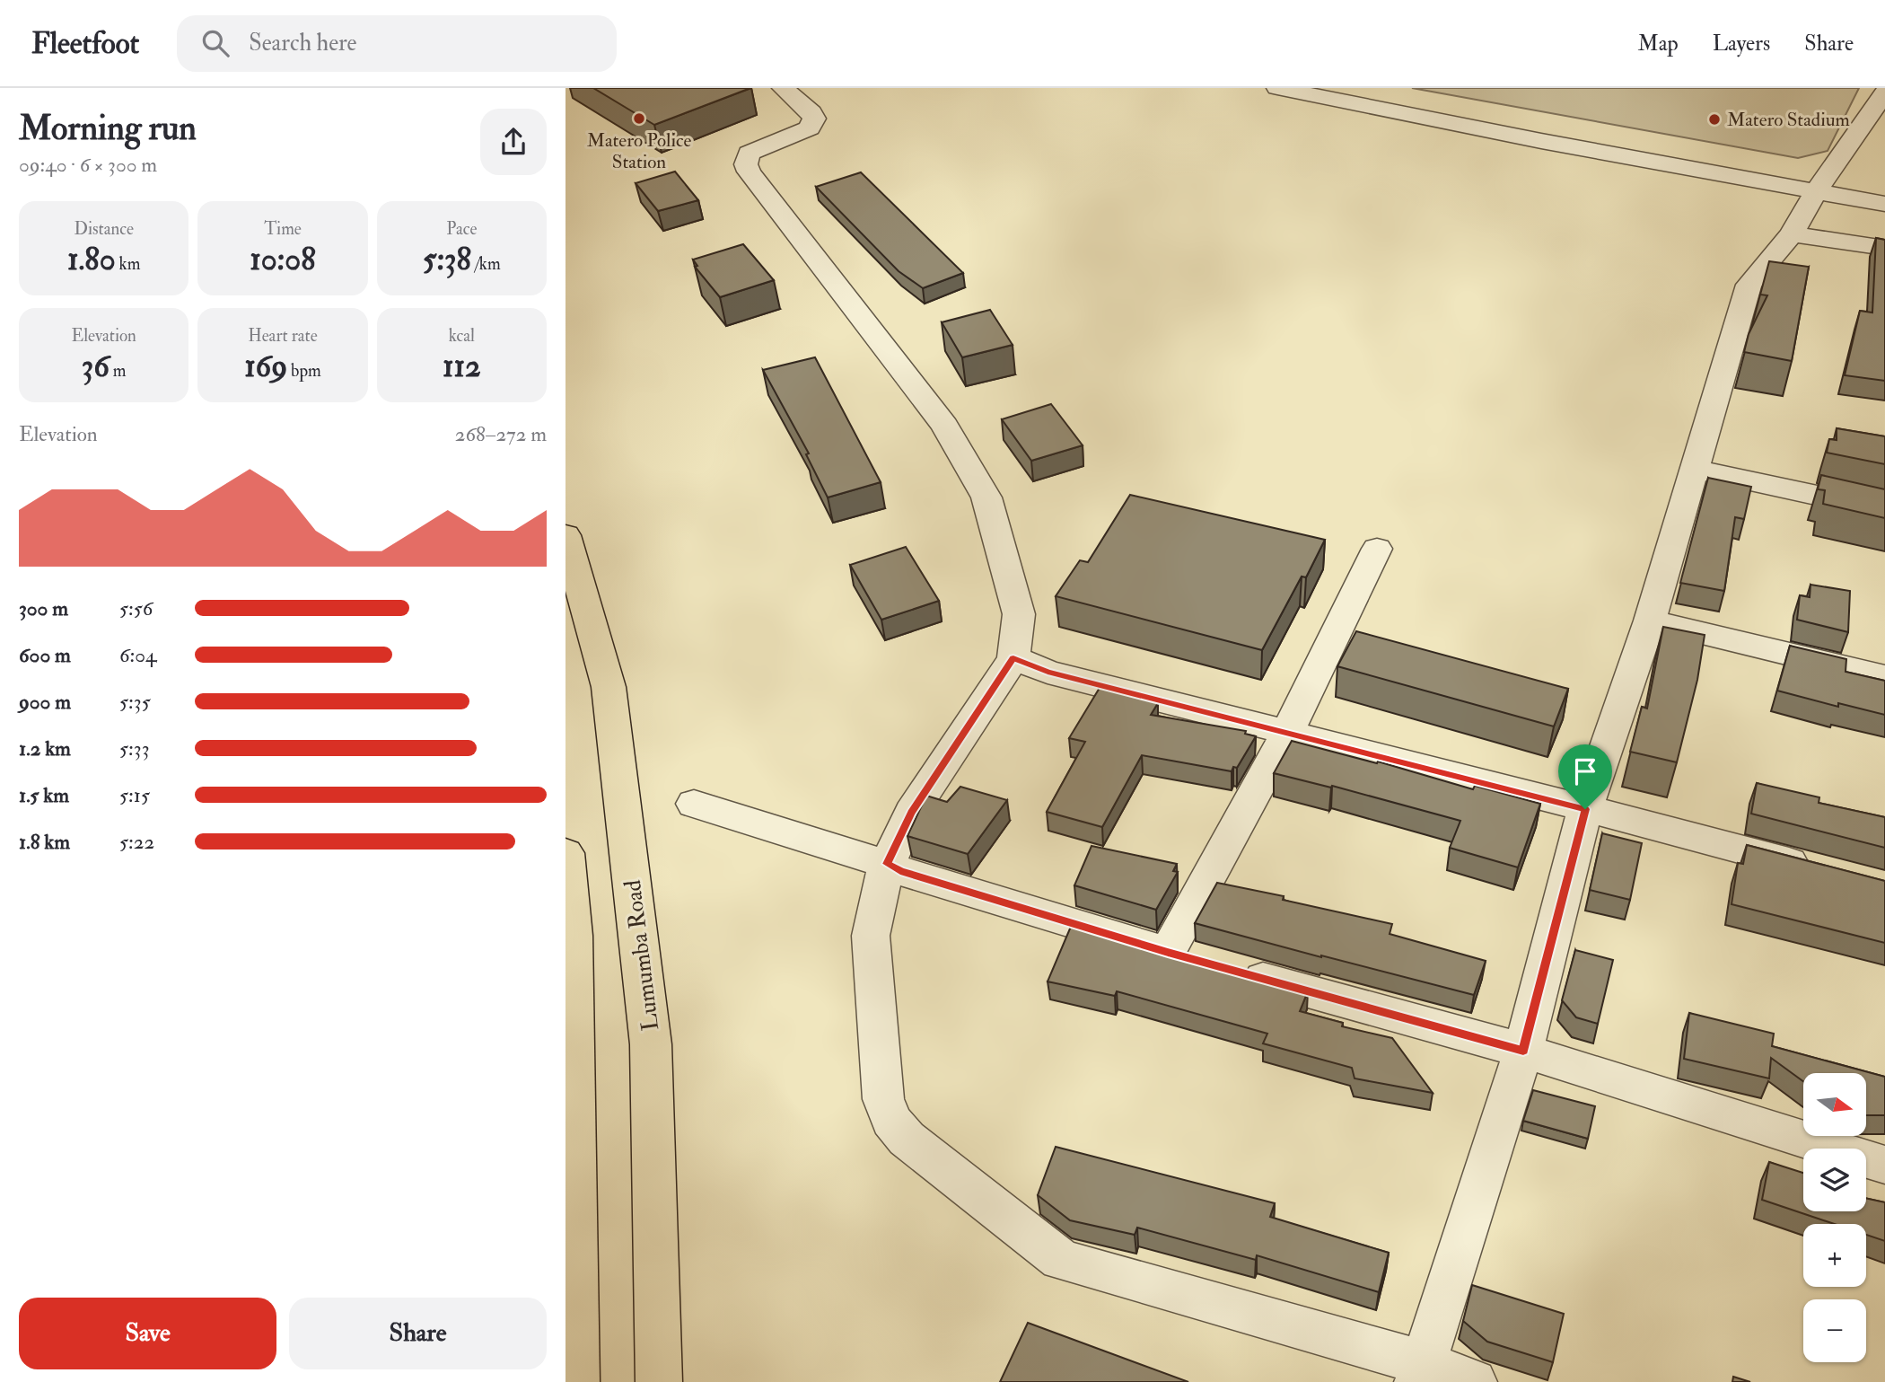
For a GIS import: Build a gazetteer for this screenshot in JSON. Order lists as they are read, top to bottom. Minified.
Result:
{"streets":{"main road":["Lumumba Road"]},"places":["Matero Police Station","Matero Stadium"],"north":"right","page":{"header":"Fleetfoot","search":"Search here","nav":["Map","Layers","Share"],"heading":["Morning run","09:40 · 6 × 300 m"],"stats":[["Distance","1.80 km"],["Time","10:08"],["Pace","5:38 /km"],["Elevation","36 m"],["Heart rate","169 bpm"],["kcal","112"]],"chart":["Elevation","268–272 m"],"list":[{"name":"300 m","note":"5:56"},{"name":"600 m","note":"6:04"},{"name":"900 m","note":"5:35"},{"name":"1.2 km","note":"5:33"},{"name":"1.5 km","note":"5:15"},{"name":"1.8 km","note":"5:22"}],"map_buttons":["+","−"],"buttons":["Save","Share"]}}
